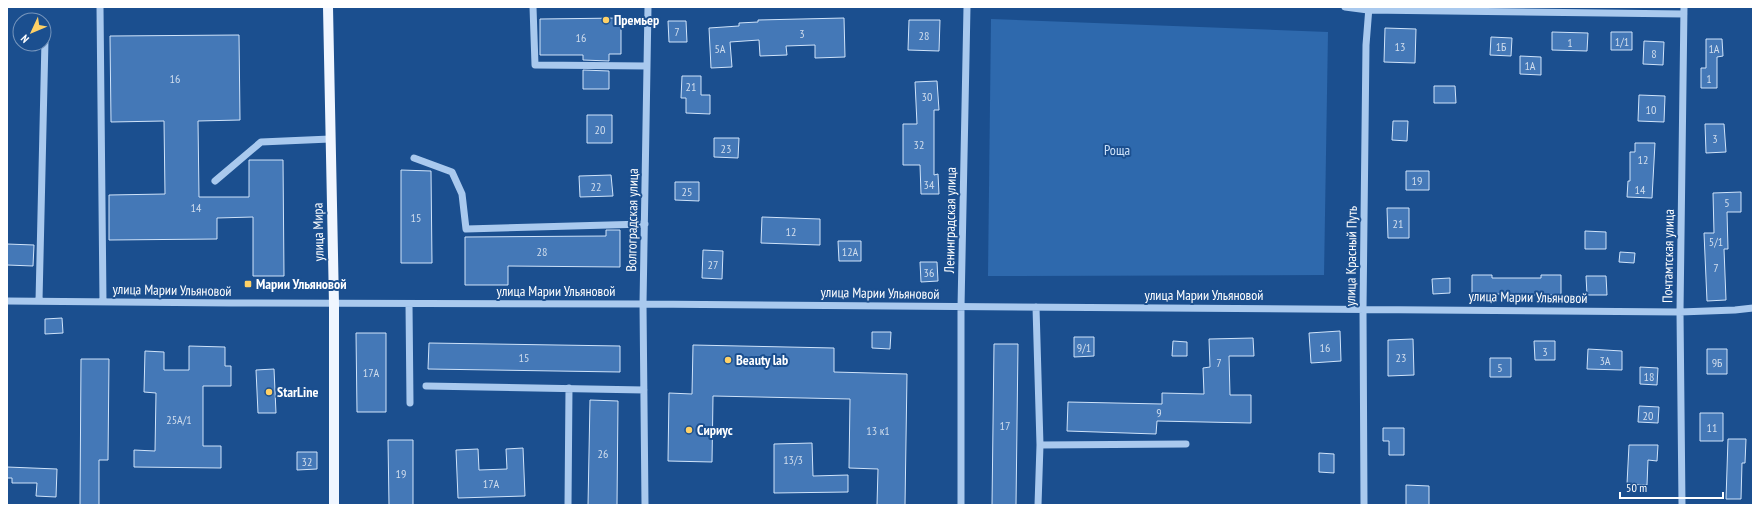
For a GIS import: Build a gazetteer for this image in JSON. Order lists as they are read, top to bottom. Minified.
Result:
{"streets":{"main road":["улица Мира"],"street":["Волгоградская улица","Ленинградская улица","улица Красный Путь","Почтамтская улица","улица Марии Ульяновой"]},"crossings":[["Волгоградская улица","улица Марии Ульяновой"],["Ленинградская улица","улица Марии Ульяновой"],["улица Мира","улица Марии Ульяновой"],["улица Красный Путь","улица Марии Ульяновой"],["Почтамтская улица","улица Марии Ульяновой"]],"parks":["Роща"],"places":{"other":["Премьер","Beauty lab","StarLine","Сириус"],"transit":["Марии Ульяновой"]},"house_numbers":["7","3","28","16","1/1","1","13","1Б","5А","1А","8","1А","16","1","21","30","10","20","3","32","23","12","19","34","22","14","25","5","14","15","21","12","5/1","28","12А","27","7","36","9/1","16","3","15","23","3А","7","9Б","5","17А","18","9","20","25А/1","17","11","13 к1","26","13/3","32","19","17А"],"scale_bar":"50 m","north":"bottom left"}
